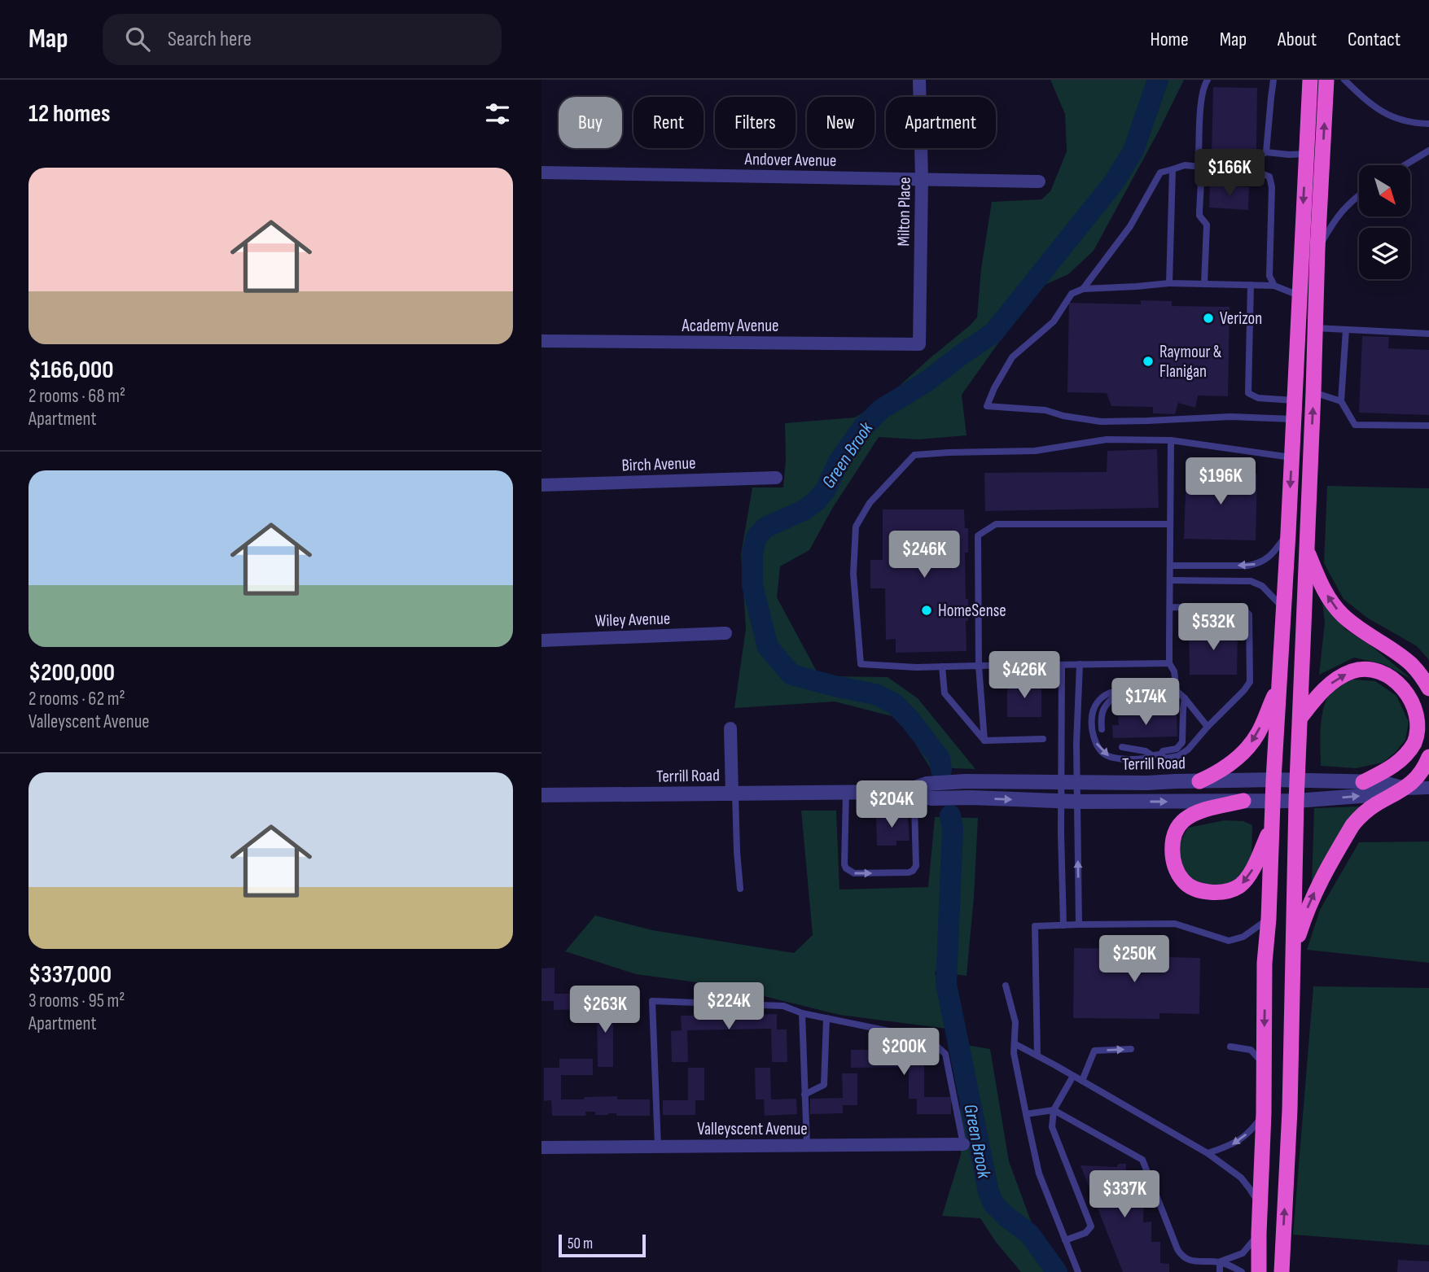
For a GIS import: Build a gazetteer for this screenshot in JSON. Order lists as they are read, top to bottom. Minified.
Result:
{"streets":{"street":["Andover Avenue","Milton Place","Academy Avenue","Birch Avenue","Wiley Avenue","Terrill Road","Valleyscent Avenue"]},"crossings":[["Andover Avenue","Milton Place"],["Milton Place","Academy Avenue"]],"water":["Green Brook"],"places":["Verizon","Raymour & Flanigan","HomeSense"],"scale_bar":"50 m","north":"bottom right","page":{"header":"Map","search":"Search here","nav":["Home","Map","About","Contact"],"heading":"12 homes","chip":["Buy","Rent","Filters","New","Apartment"],"list":[{"name":"$166,000","note":"2 rooms · 68 m² · Apartment"},{"name":"$200,000","note":"2 rooms · 62 m² · Valleyscent Avenue"},{"name":"$337,000","note":"3 rooms · 95 m² · Apartment"}],"price":["$166K","$196K","$246K","$532K","$426K","$174K","$204K","$250K","$224K","$263K","$200K","$337K"],"scale":"50 m"}}
